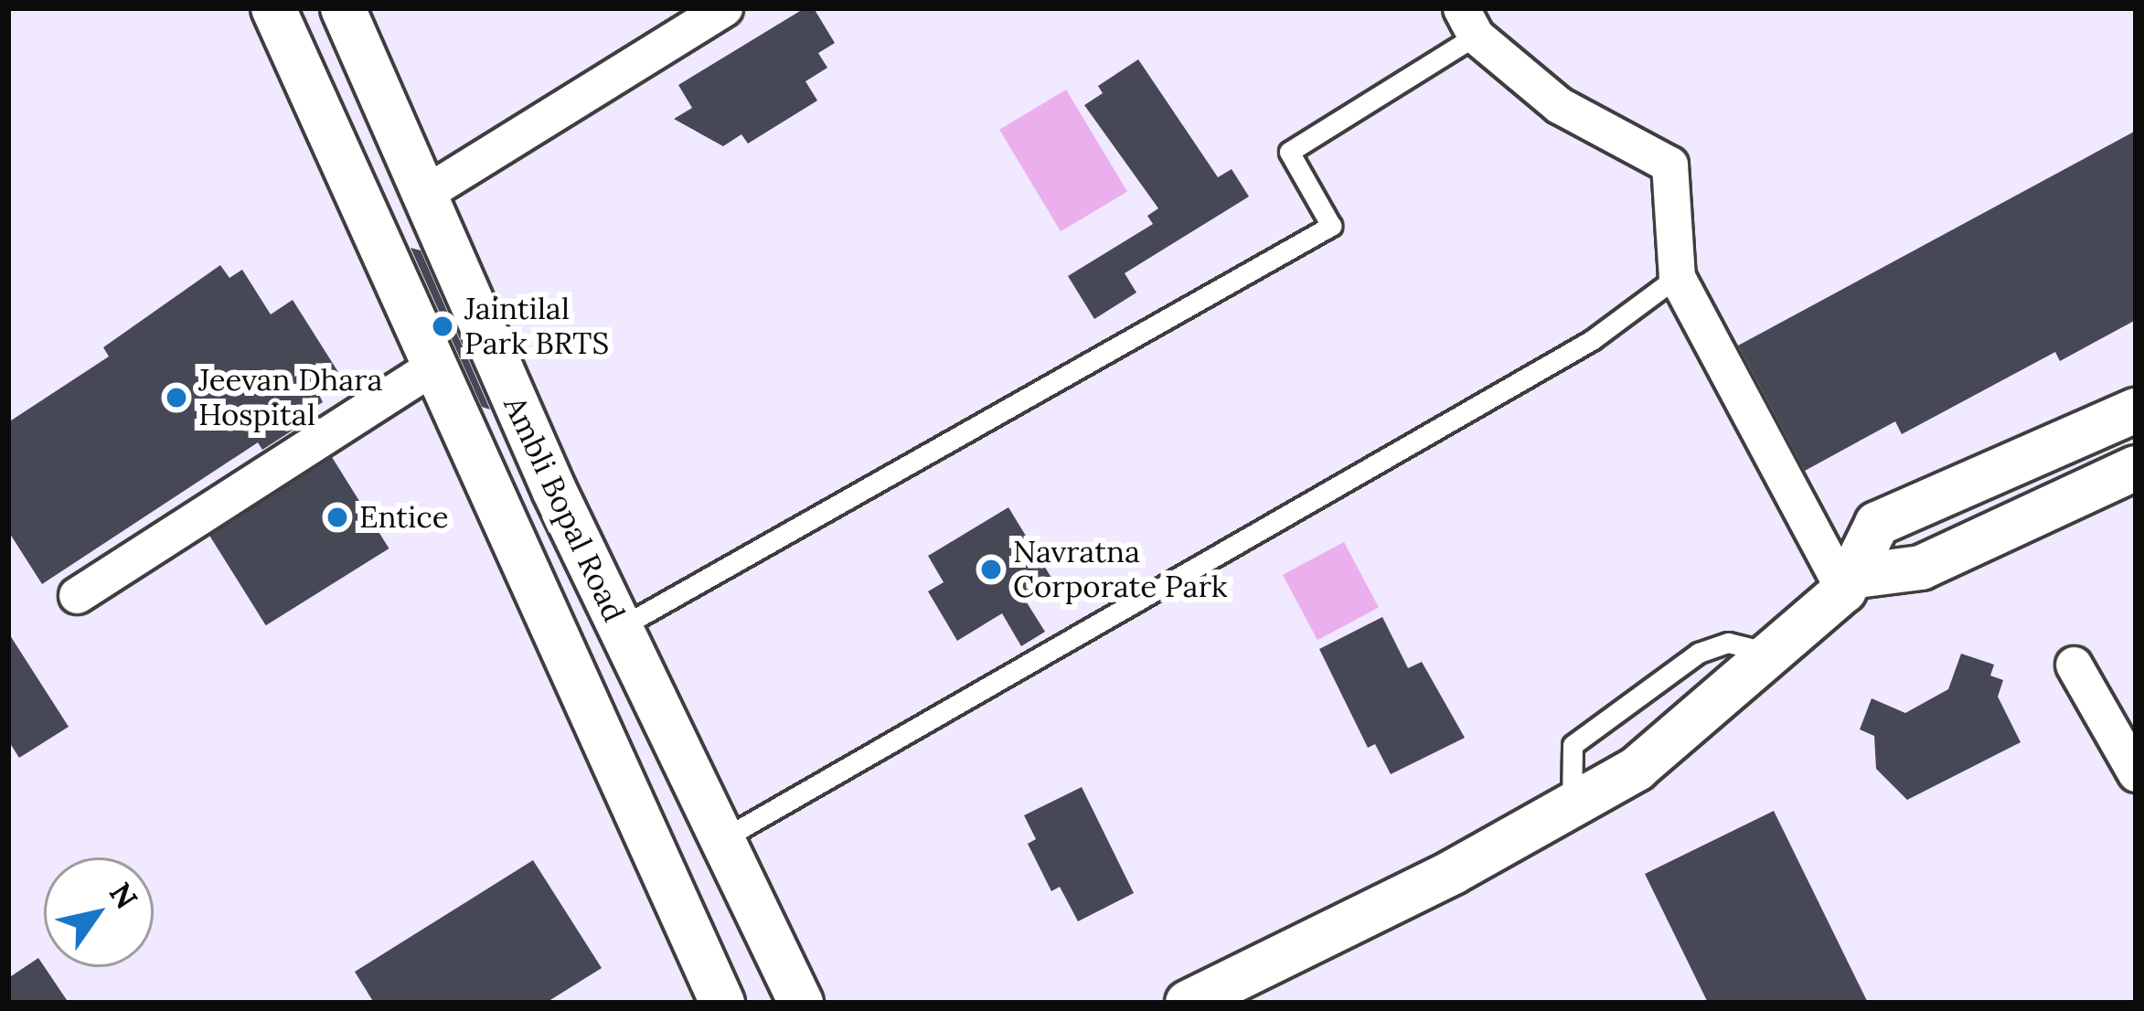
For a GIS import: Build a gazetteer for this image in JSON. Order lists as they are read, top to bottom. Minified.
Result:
{"streets":{"street":["Ambli Bopal Road"]},"places":["Jaintilal Park BRTS","Jeevan Dhara Hospital","Entice","Navratna Corporate Park"],"north":"top right"}
